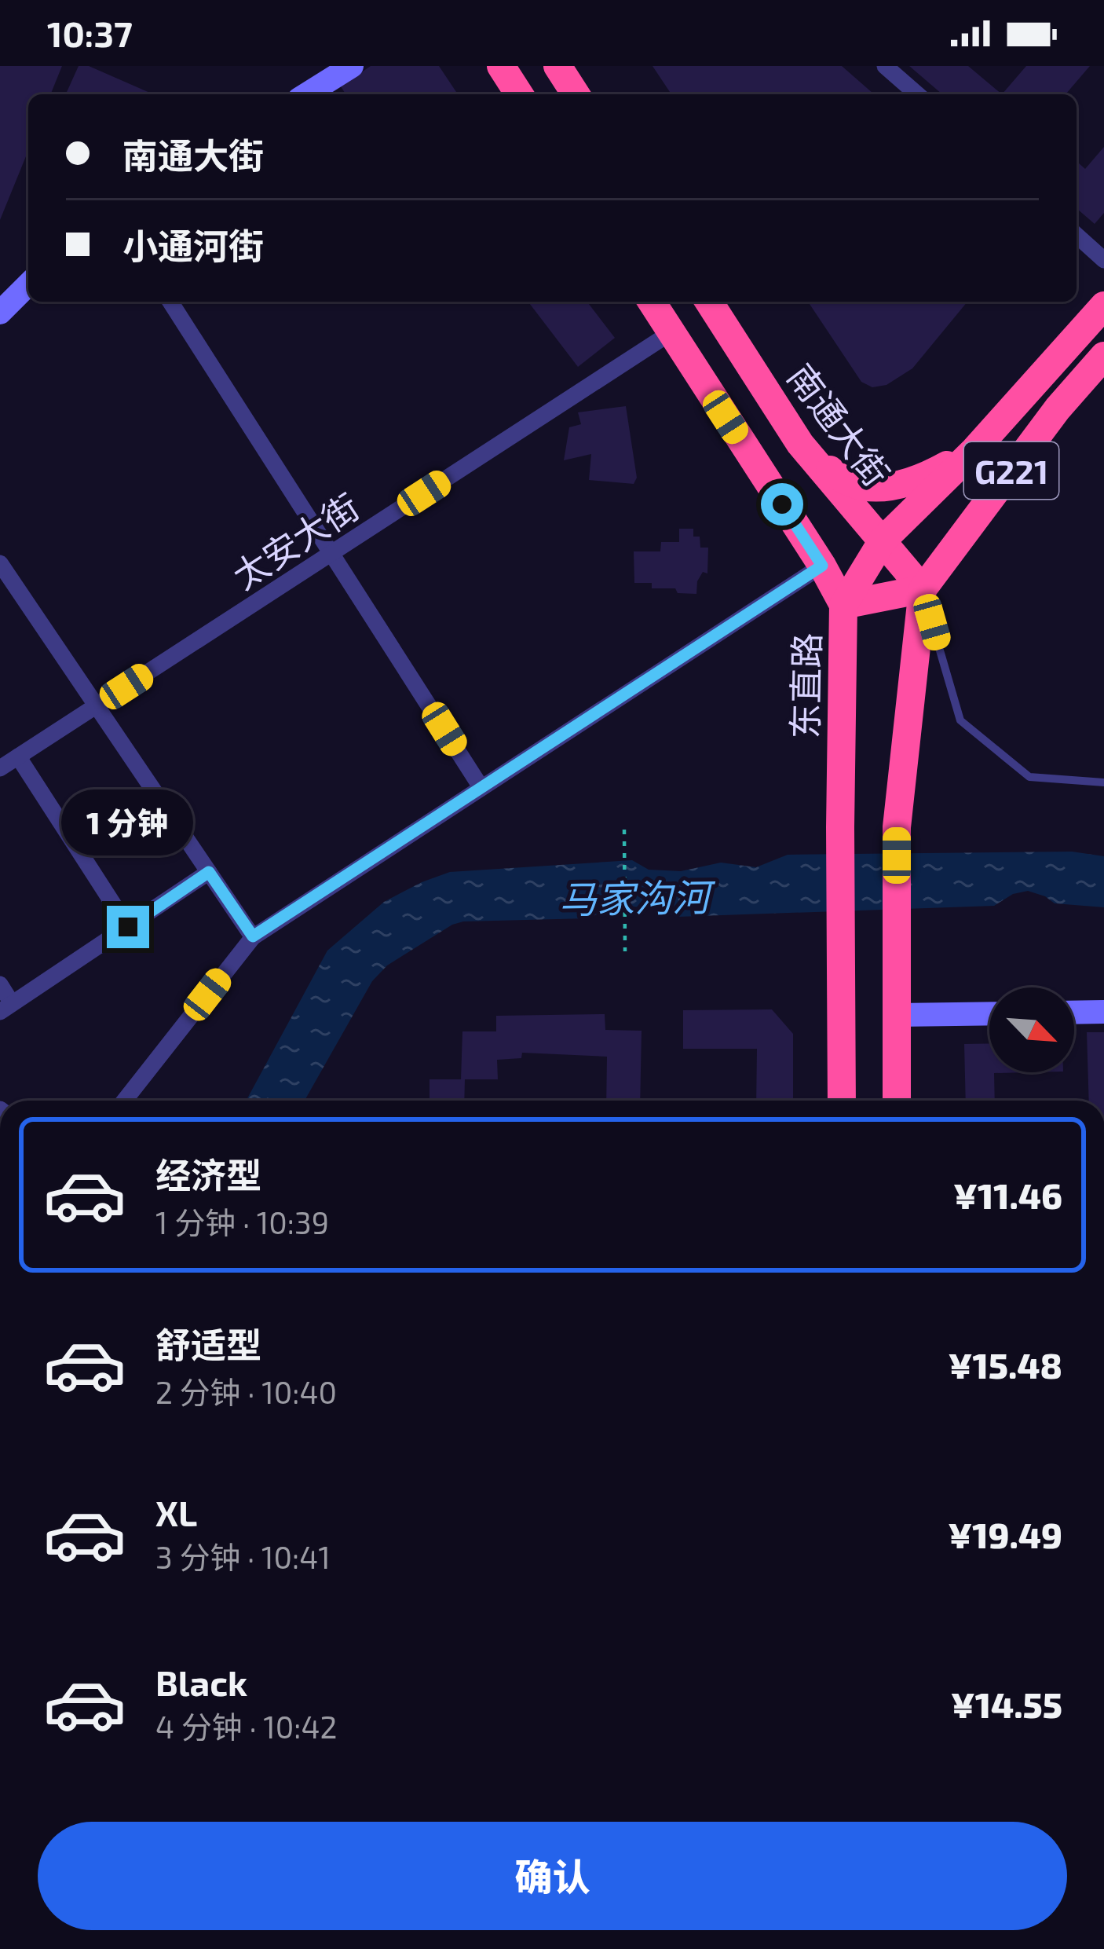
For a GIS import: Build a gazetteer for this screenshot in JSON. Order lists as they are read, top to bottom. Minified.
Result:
{"streets":{"highway":["南通大街","G221","东直路"],"street":["太安大街"]},"crossings":[["南通大街","G221"],["南通大街","东直路"]],"water":["马家沟河"],"north":"bottom right","page":{"status":"10:37","banner":["南通大街","小通河街"],"bubble":"1 分钟","list":[{"name":"经济型","note":"1 分钟 · 10:39","value":"¥11.46"},{"name":"舒适型","note":"2 分钟 · 10:40","value":"¥15.48"},{"name":"XL","note":"3 分钟 · 10:41","value":"¥19.49"},{"name":"Black","note":"4 分钟 · 10:42","value":"¥14.55"}],"buttons":"确认"}}
